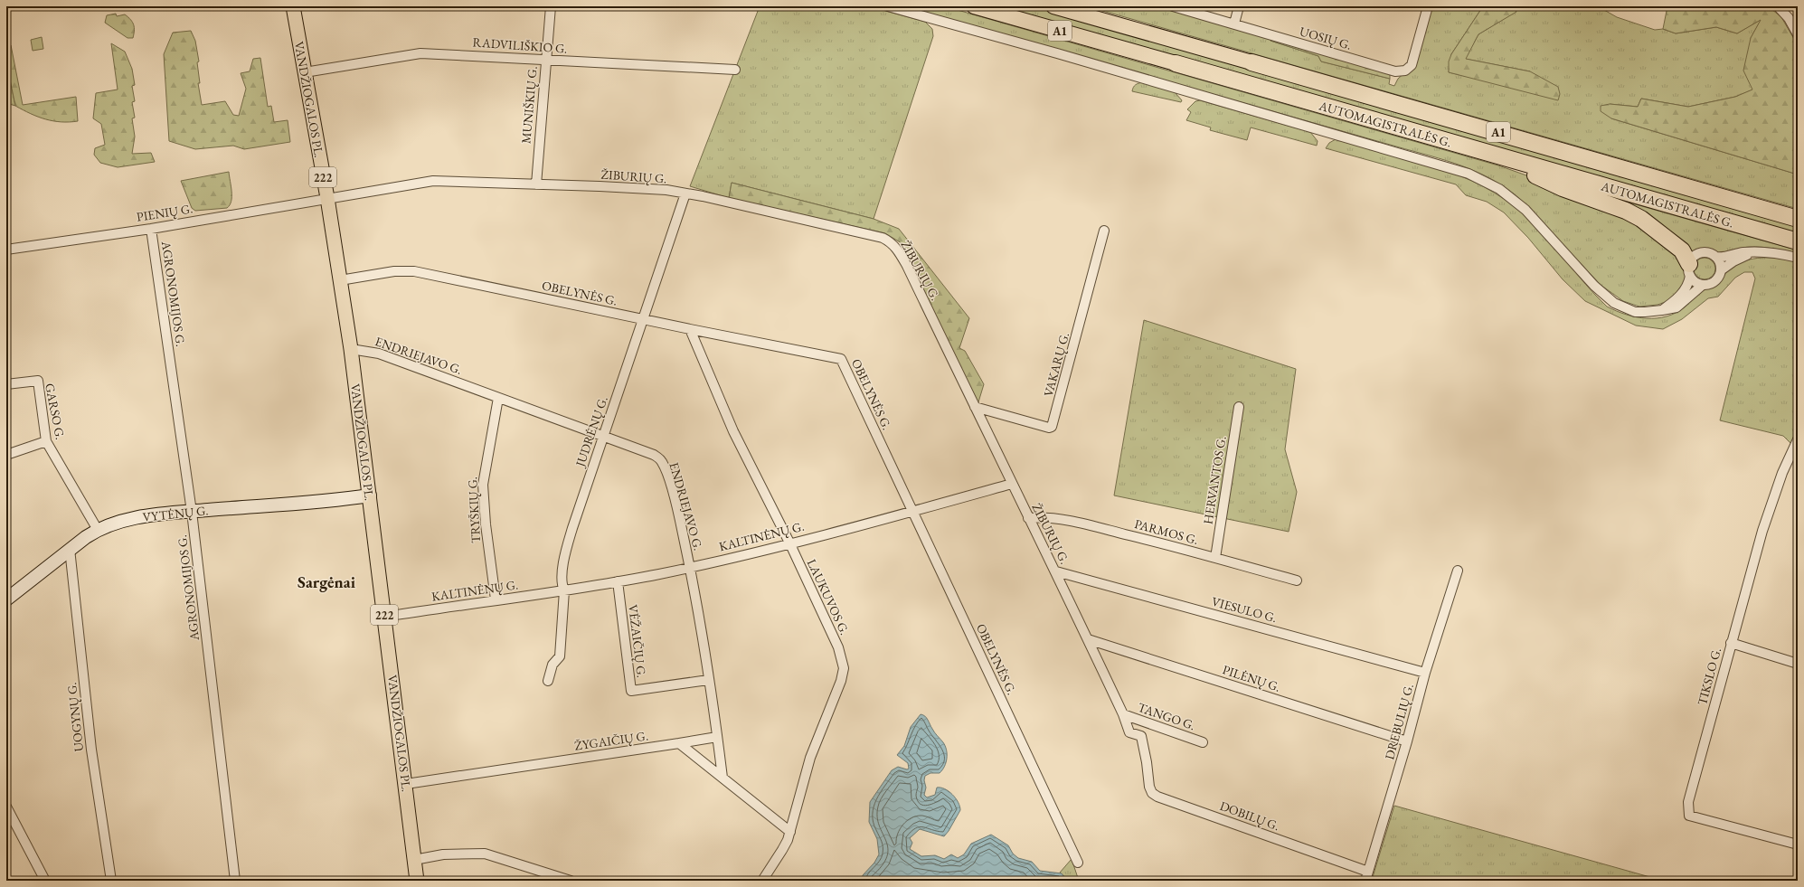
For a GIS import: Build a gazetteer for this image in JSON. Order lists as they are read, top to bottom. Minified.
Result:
{"streets":{"highway":["A1","AUTOMAGISTRALĖS G."],"main road":["VANDŽIOGALOS PL.","222","VYTĖNŲ G."],"street":["UOSIŲ G.","RADVILIŠKIO G.","MUNIŠKIŲ G.","ŽIBURIŲ G.","PIENIŲ G.","OBELYNĖS G.","AGRONOMIJOS G.","ENDRIEJAVO G.","VAKARŲ G.","GARSO G.","JUDRĖNŲ G.","HERVANTOS G.","TRYŠKIŲ G.","PARMOS G.","KALTINĖNŲ G.","LAUKUVOS G.","VIESULO G.","VĖŽAIČIŲ G.","TIKSLO G.","PILĖNŲ G.","TANGO G.","UOGYNŲ G.","DREBULIŲ G.","ŽYGAIČIŲ G.","DOBILŲ G."]},"crossings":[["RADVILIŠKIO G.","VANDŽIOGALOS PL."],["RADVILIŠKIO G.","MUNIŠKIŲ G."],["VANDŽIOGALOS PL.","ŽIBURIŲ G."],["VANDŽIOGALOS PL.","PIENIŲ G."],["VANDŽIOGALOS PL.","OBELYNĖS G."],["VANDŽIOGALOS PL.","ENDRIEJAVO G."],["VANDŽIOGALOS PL.","VYTĖNŲ G."],["VANDŽIOGALOS PL.","KALTINĖNŲ G."],["VANDŽIOGALOS PL.","ŽYGAIČIŲ G."],["MUNIŠKIŲ G.","ŽIBURIŲ G."],["ŽIBURIŲ G.","PIENIŲ G."],["ŽIBURIŲ G.","VAKARŲ G."],["ŽIBURIŲ G.","JUDRĖNŲ G."],["ŽIBURIŲ G.","PARMOS G."],["ŽIBURIŲ G.","KALTINĖNŲ G."],["ŽIBURIŲ G.","VIESULO G."],["ŽIBURIŲ G.","PILĖNŲ G."],["ŽIBURIŲ G.","TANGO G."],["ŽIBURIŲ G.","DOBILŲ G."],["PIENIŲ G.","AGRONOMIJOS G."],["OBELYNĖS G.","JUDRĖNŲ G."],["OBELYNĖS G.","KALTINĖNŲ G."],["OBELYNĖS G.","LAUKUVOS G."],["AGRONOMIJOS G.","VYTĖNŲ G."],["ENDRIEJAVO G.","JUDRĖNŲ G."],["ENDRIEJAVO G.","TRYŠKIŲ G."],["ENDRIEJAVO G.","KALTINĖNŲ G."],["ENDRIEJAVO G.","VĖŽAIČIŲ G."],["ENDRIEJAVO G.","ŽYGAIČIŲ G."],["GARSO G.","VYTĖNŲ G."],["JUDRĖNŲ G.","KALTINĖNŲ G."],["HERVANTOS G.","PARMOS G."],["TRYŠKIŲ G.","KALTINĖNŲ G."],["VYTĖNŲ G.","UOGYNŲ G."],["KALTINĖNŲ G.","LAUKUVOS G."],["KALTINĖNŲ G.","VĖŽAIČIŲ G."],["VIESULO G.","DREBULIŲ G."],["PILĖNŲ G.","DREBULIŲ G."],["DREBULIŲ G.","DOBILŲ G."]],"districts":["Sargėnai"]}
